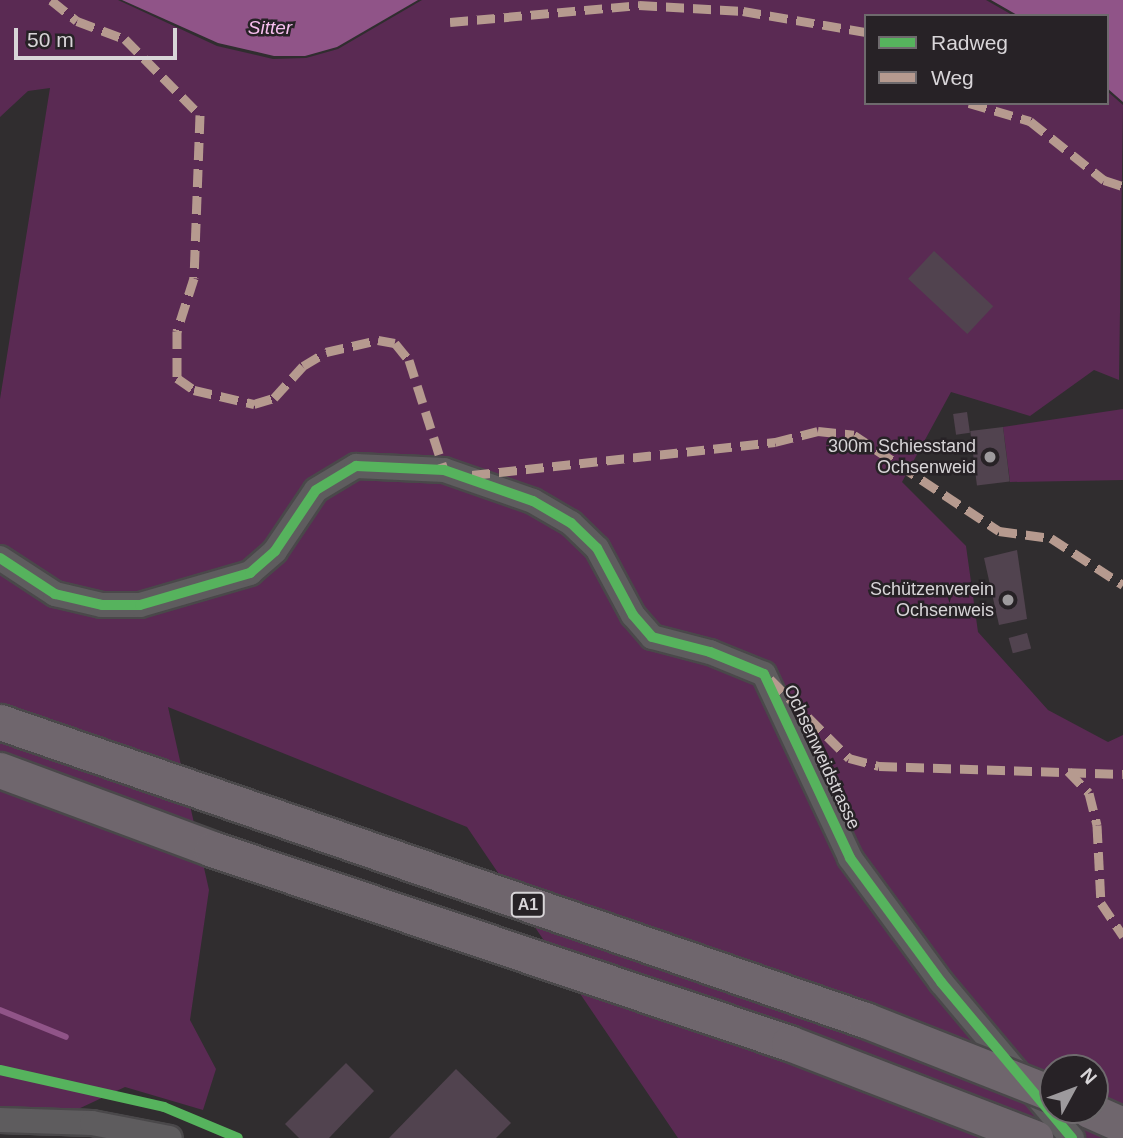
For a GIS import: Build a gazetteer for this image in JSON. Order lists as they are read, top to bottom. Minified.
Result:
{"streets":{"highway":["A1"],"street":["Ochsenweidstrasse"]},"water":["Sitter"],"places":["300m Schiesstand Ochsenweid","Schützenverein Ochsenweis"],"legend":["Radweg","Weg"],"scale_bar":"50 m","north":"top right"}
